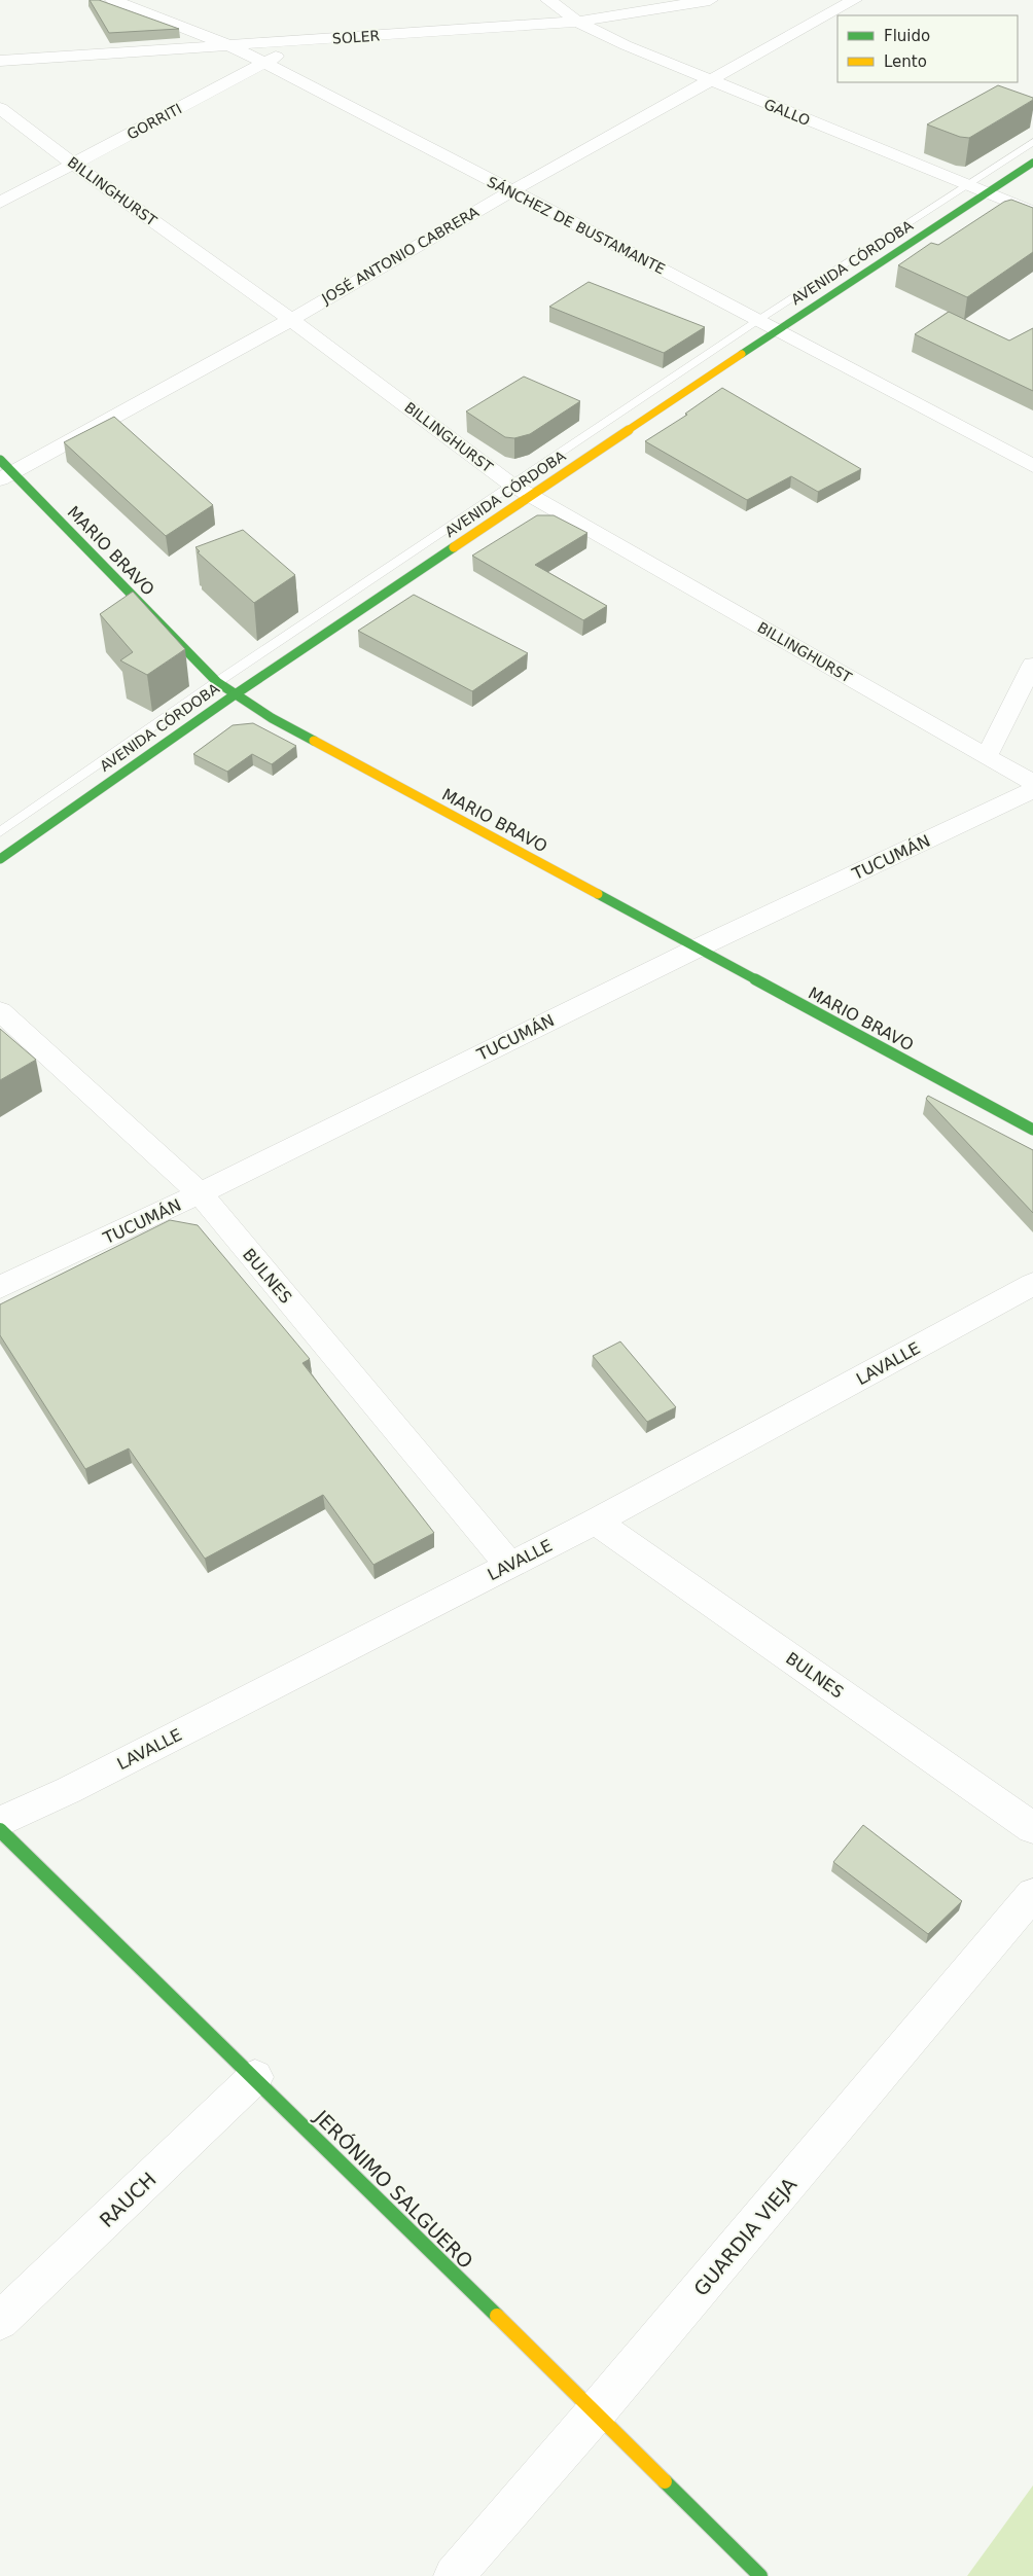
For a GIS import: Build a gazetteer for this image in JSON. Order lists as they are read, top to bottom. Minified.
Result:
{"streets":{"street":["SOLER","GALLO","GORRITI","BILLINGHURST","SÁNCHEZ DE BUSTAMANTE","JOSÉ ANTONIO CABRERA","AVENIDA CÓRDOBA","MARIO BRAVO","TUCUMÁN","BULNES","LAVALLE","JERÓNIMO SALGUERO","RAUCH","GUARDIA VIEJA"]},"crossings":[["SOLER","GALLO"],["SOLER","GORRITI"],["SOLER","SÁNCHEZ DE BUSTAMANTE"],["GALLO","JOSÉ ANTONIO CABRERA"],["GALLO","AVENIDA CÓRDOBA"],["GORRITI","BILLINGHURST"],["GORRITI","SÁNCHEZ DE BUSTAMANTE"],["BILLINGHURST","JOSÉ ANTONIO CABRERA"],["BILLINGHURST","AVENIDA CÓRDOBA"],["SÁNCHEZ DE BUSTAMANTE","JOSÉ ANTONIO CABRERA"],["SÁNCHEZ DE BUSTAMANTE","AVENIDA CÓRDOBA"],["JOSÉ ANTONIO CABRERA","MARIO BRAVO"],["AVENIDA CÓRDOBA","MARIO BRAVO"],["MARIO BRAVO","TUCUMÁN"],["TUCUMÁN","BULNES"],["BULNES","LAVALLE"],["JERÓNIMO SALGUERO","RAUCH"],["JERÓNIMO SALGUERO","GUARDIA VIEJA"]],"legend":["Fluido","Lento"]}
